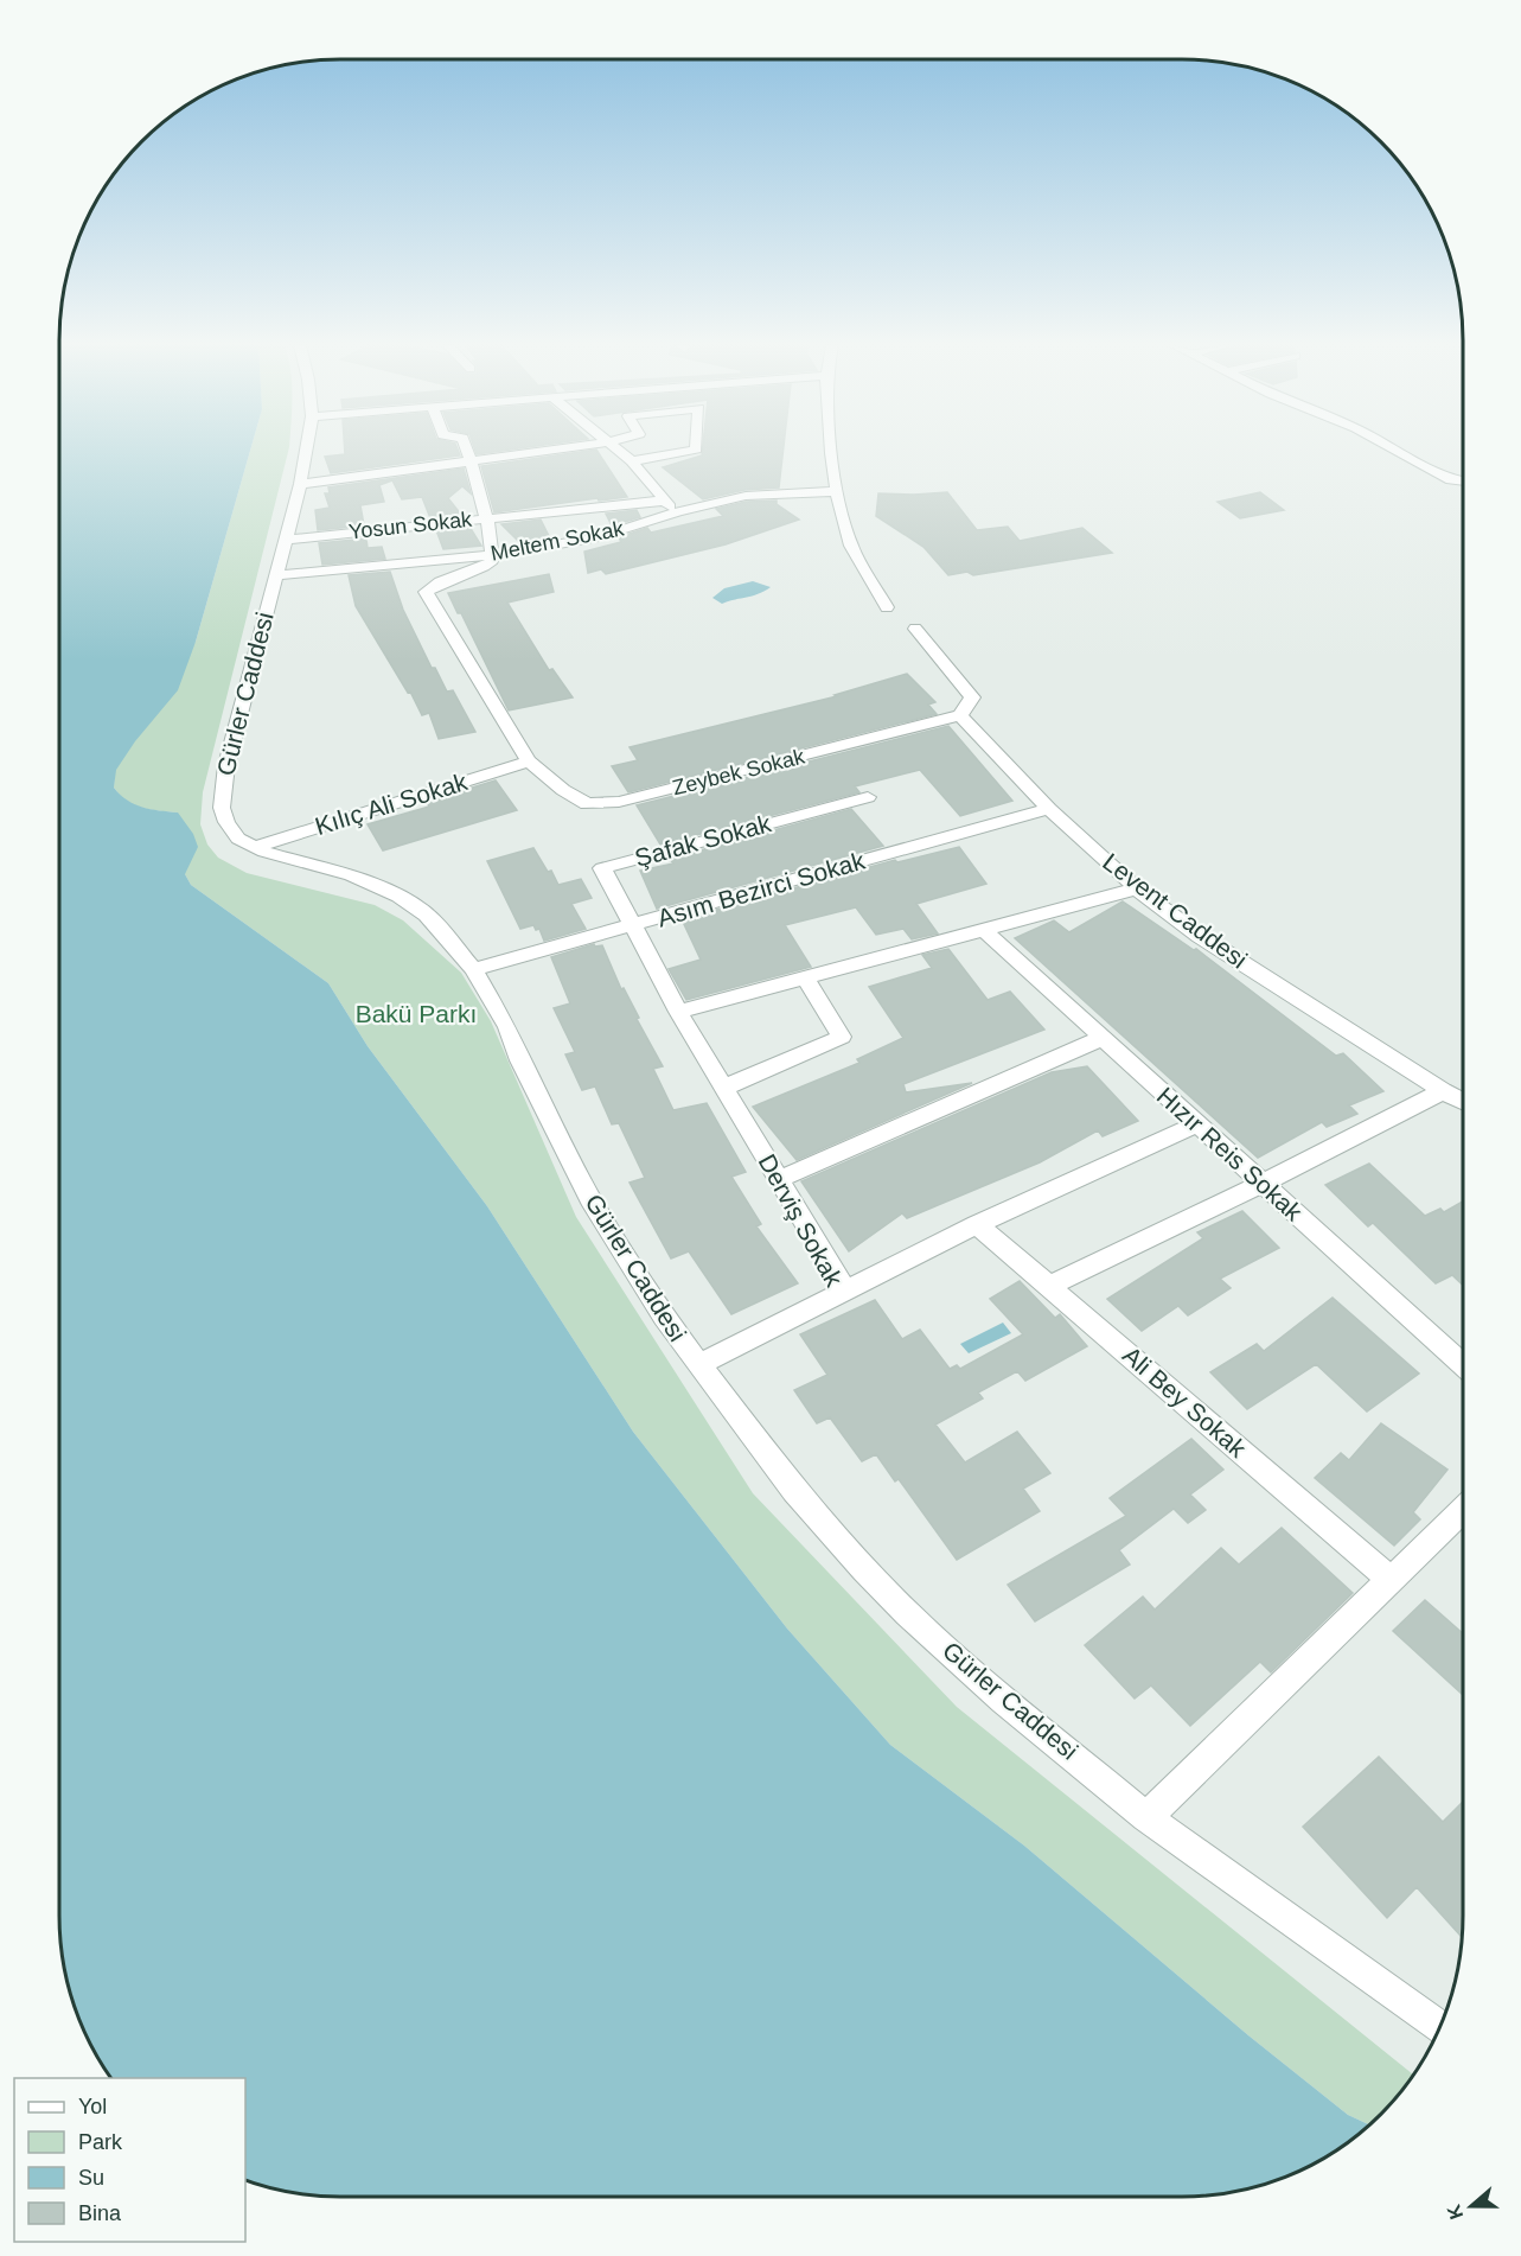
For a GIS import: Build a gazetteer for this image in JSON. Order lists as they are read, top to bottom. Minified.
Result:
{"streets":{"street":["Yosun Sokak","Meltem Sokak","Gürler Caddesi","Zeybek Sokak","Kılıç Ali Sokak","Şafak Sokak","Asım Bezirci Sokak","Levent Caddesi","Hızır Reis Sokak","Derviş Sokak","Ali Bey Sokak"]},"crossings":[["Yosun Sokak","Gürler Caddesi"],["Meltem Sokak","Gürler Caddesi"],["Meltem Sokak","Zeybek Sokak"],["Gürler Caddesi","Kılıç Ali Sokak"],["Gürler Caddesi","Asım Bezirci Sokak"],["Gürler Caddesi","Derviş Sokak"],["Zeybek Sokak","Kılıç Ali Sokak"],["Zeybek Sokak","Levent Caddesi"],["Şafak Sokak","Asım Bezirci Sokak"],["Şafak Sokak","Derviş Sokak"],["Asım Bezirci Sokak","Levent Caddesi"],["Asım Bezirci Sokak","Derviş Sokak"]],"parks":["Bakü Parkı"],"legend":["Yol","Park","Su","Bina"],"north":"left"}
